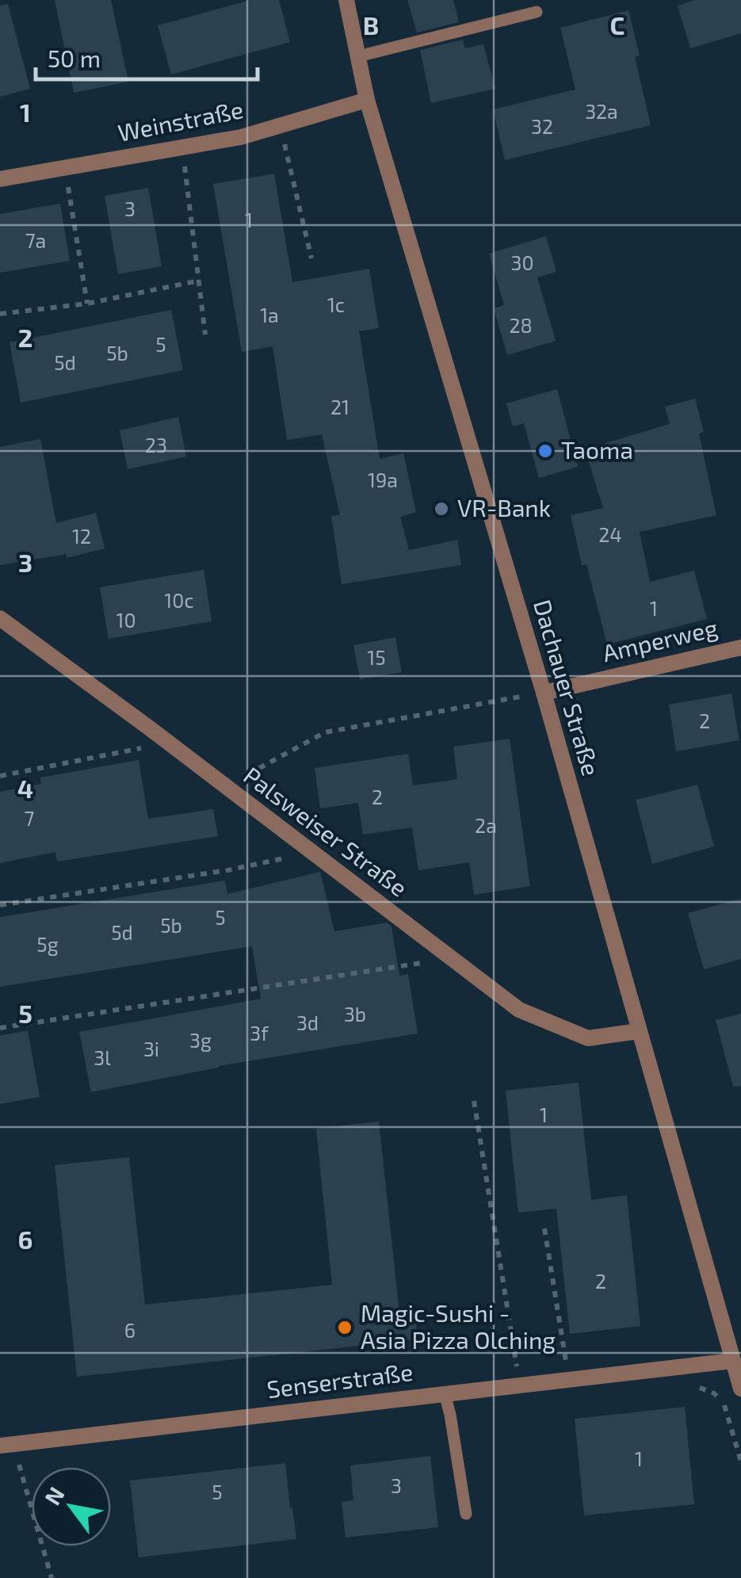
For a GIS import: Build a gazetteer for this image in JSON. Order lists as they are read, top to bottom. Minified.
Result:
{"streets":{"street":["Weinstraße","Amperweg","Dachauer Straße","Palsweiser Straße","Senserstraße"]},"crossings":[["Weinstraße","Dachauer Straße"],["Amperweg","Dachauer Straße"],["Dachauer Straße","Palsweiser Straße"],["Dachauer Straße","Senserstraße"]],"places":["Taoma","VR-Bank","Magic-Sushi - Asia Pizza Olching"],"house_numbers":["32a","32","3","1","7a","30","1c","1a","28","5","5b","5d","21","23","19a","24","12","10c","1","10","15","2","2","7","2a","5","5b","5d","5g","3b","3d","3f","3g","3i","3l","1","2","6","1","3","5"],"scale_bar":"50 m","north":"top left","grid":{"columns":["B","C"],"rows":["1","2","3","4","5","6"]}}
